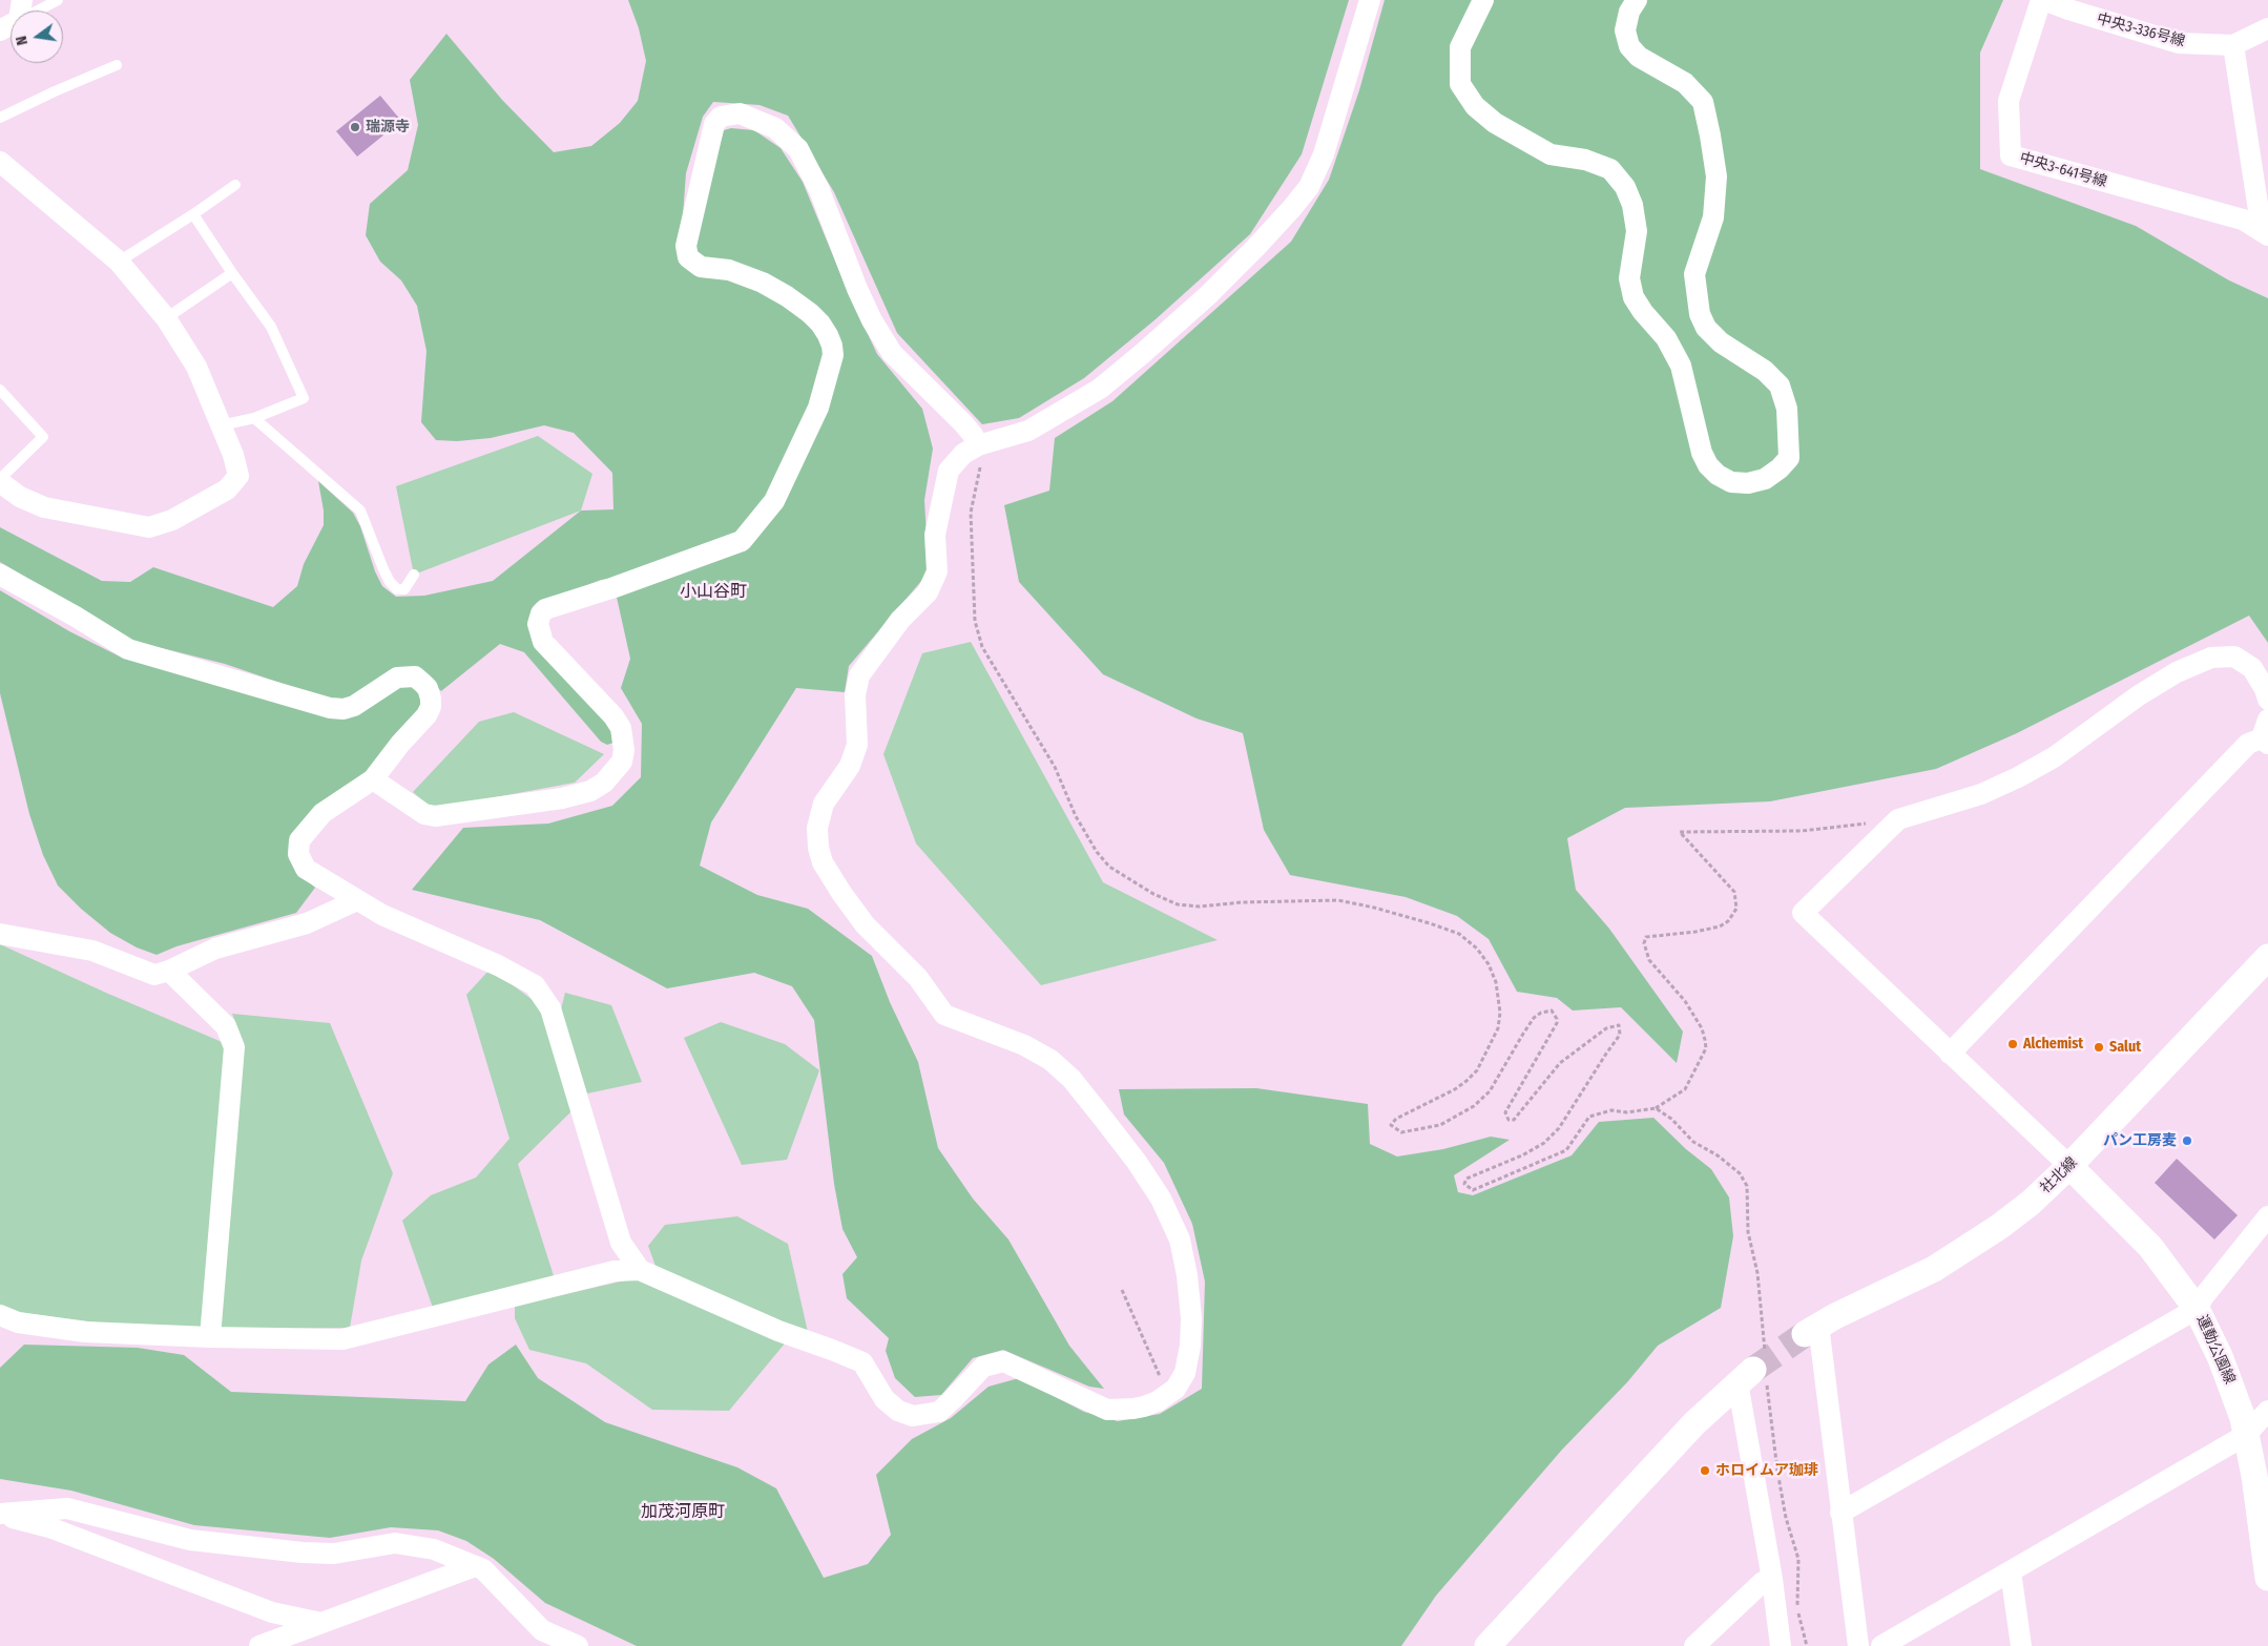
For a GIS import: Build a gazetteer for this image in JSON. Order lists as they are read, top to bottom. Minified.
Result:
{"streets":{"street":["中央3-336号線","中央3-641号線","社北線","運動公園線"]},"crossings":[["中央3-336号線","中央3-641号線"],["社北線","運動公園線"]],"districts":["小山谷町","加茂河原町"],"places":["瑞源寺","Alchemist","Salut","パン工房麦","ホロイムア珈琲"],"north":"left"}
